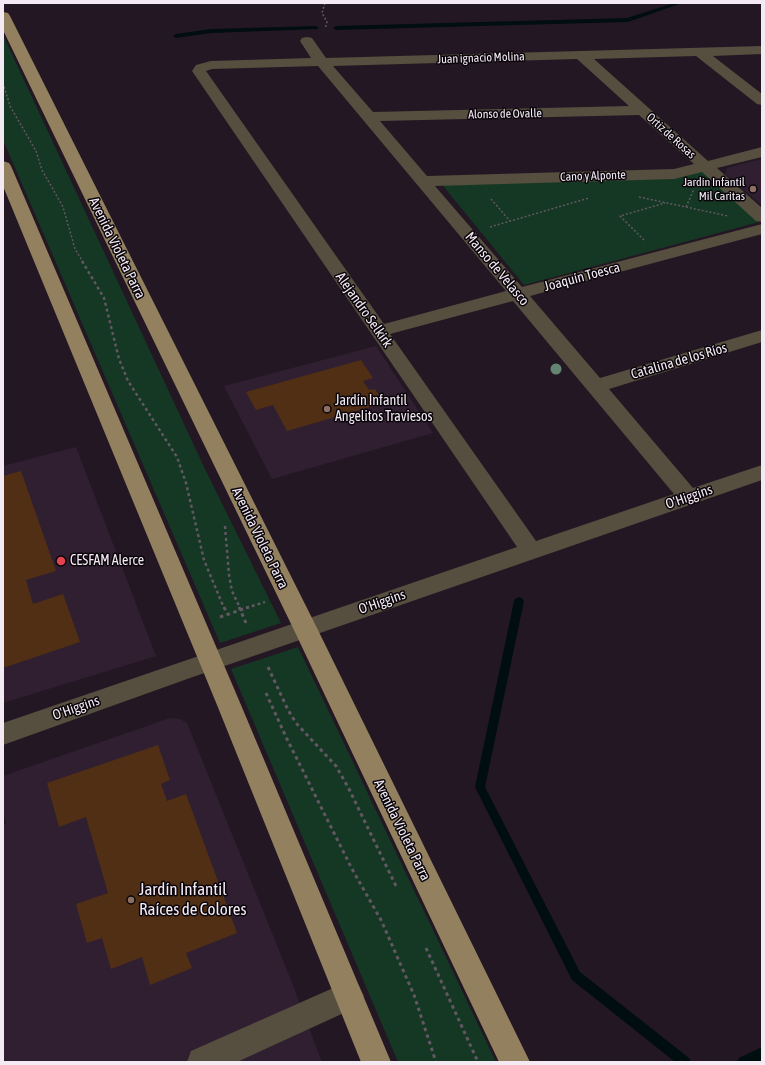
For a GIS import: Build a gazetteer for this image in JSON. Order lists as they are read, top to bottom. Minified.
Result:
{"streets":{"main road":["Avenida Violeta Parra"],"street":["Juan ignacio Molina","Alonso de Ovalle","Ortiz de Rosas","Cano y Alponte","Manso de Velasco","Joaquín Toesca","Alejandro Selkirk","Catalina de los Ríos","O'Higgins"]},"crossings":[["Juan ignacio Molina","Ortiz de Rosas"],["Juan ignacio Molina","Manso de Velasco"],["Juan ignacio Molina","Alejandro Selkirk"],["Alonso de Ovalle","Ortiz de Rosas"],["Alonso de Ovalle","Manso de Velasco"],["Ortiz de Rosas","Cano y Alponte"],["Ortiz de Rosas","Joaquín Toesca"],["Cano y Alponte","Manso de Velasco"],["Avenida Violeta Parra","O'Higgins"],["Manso de Velasco","Joaquín Toesca"],["Manso de Velasco","Catalina de los Ríos"],["Manso de Velasco","O'Higgins"],["Joaquín Toesca","Alejandro Selkirk"],["Alejandro Selkirk","O'Higgins"]],"places":["Jardín Infantil Mil Caritas","Jardín Infantil Angelitos Traviesos","CESFAM Alerce","Jardín Infantil Raíces de Colores"]}
